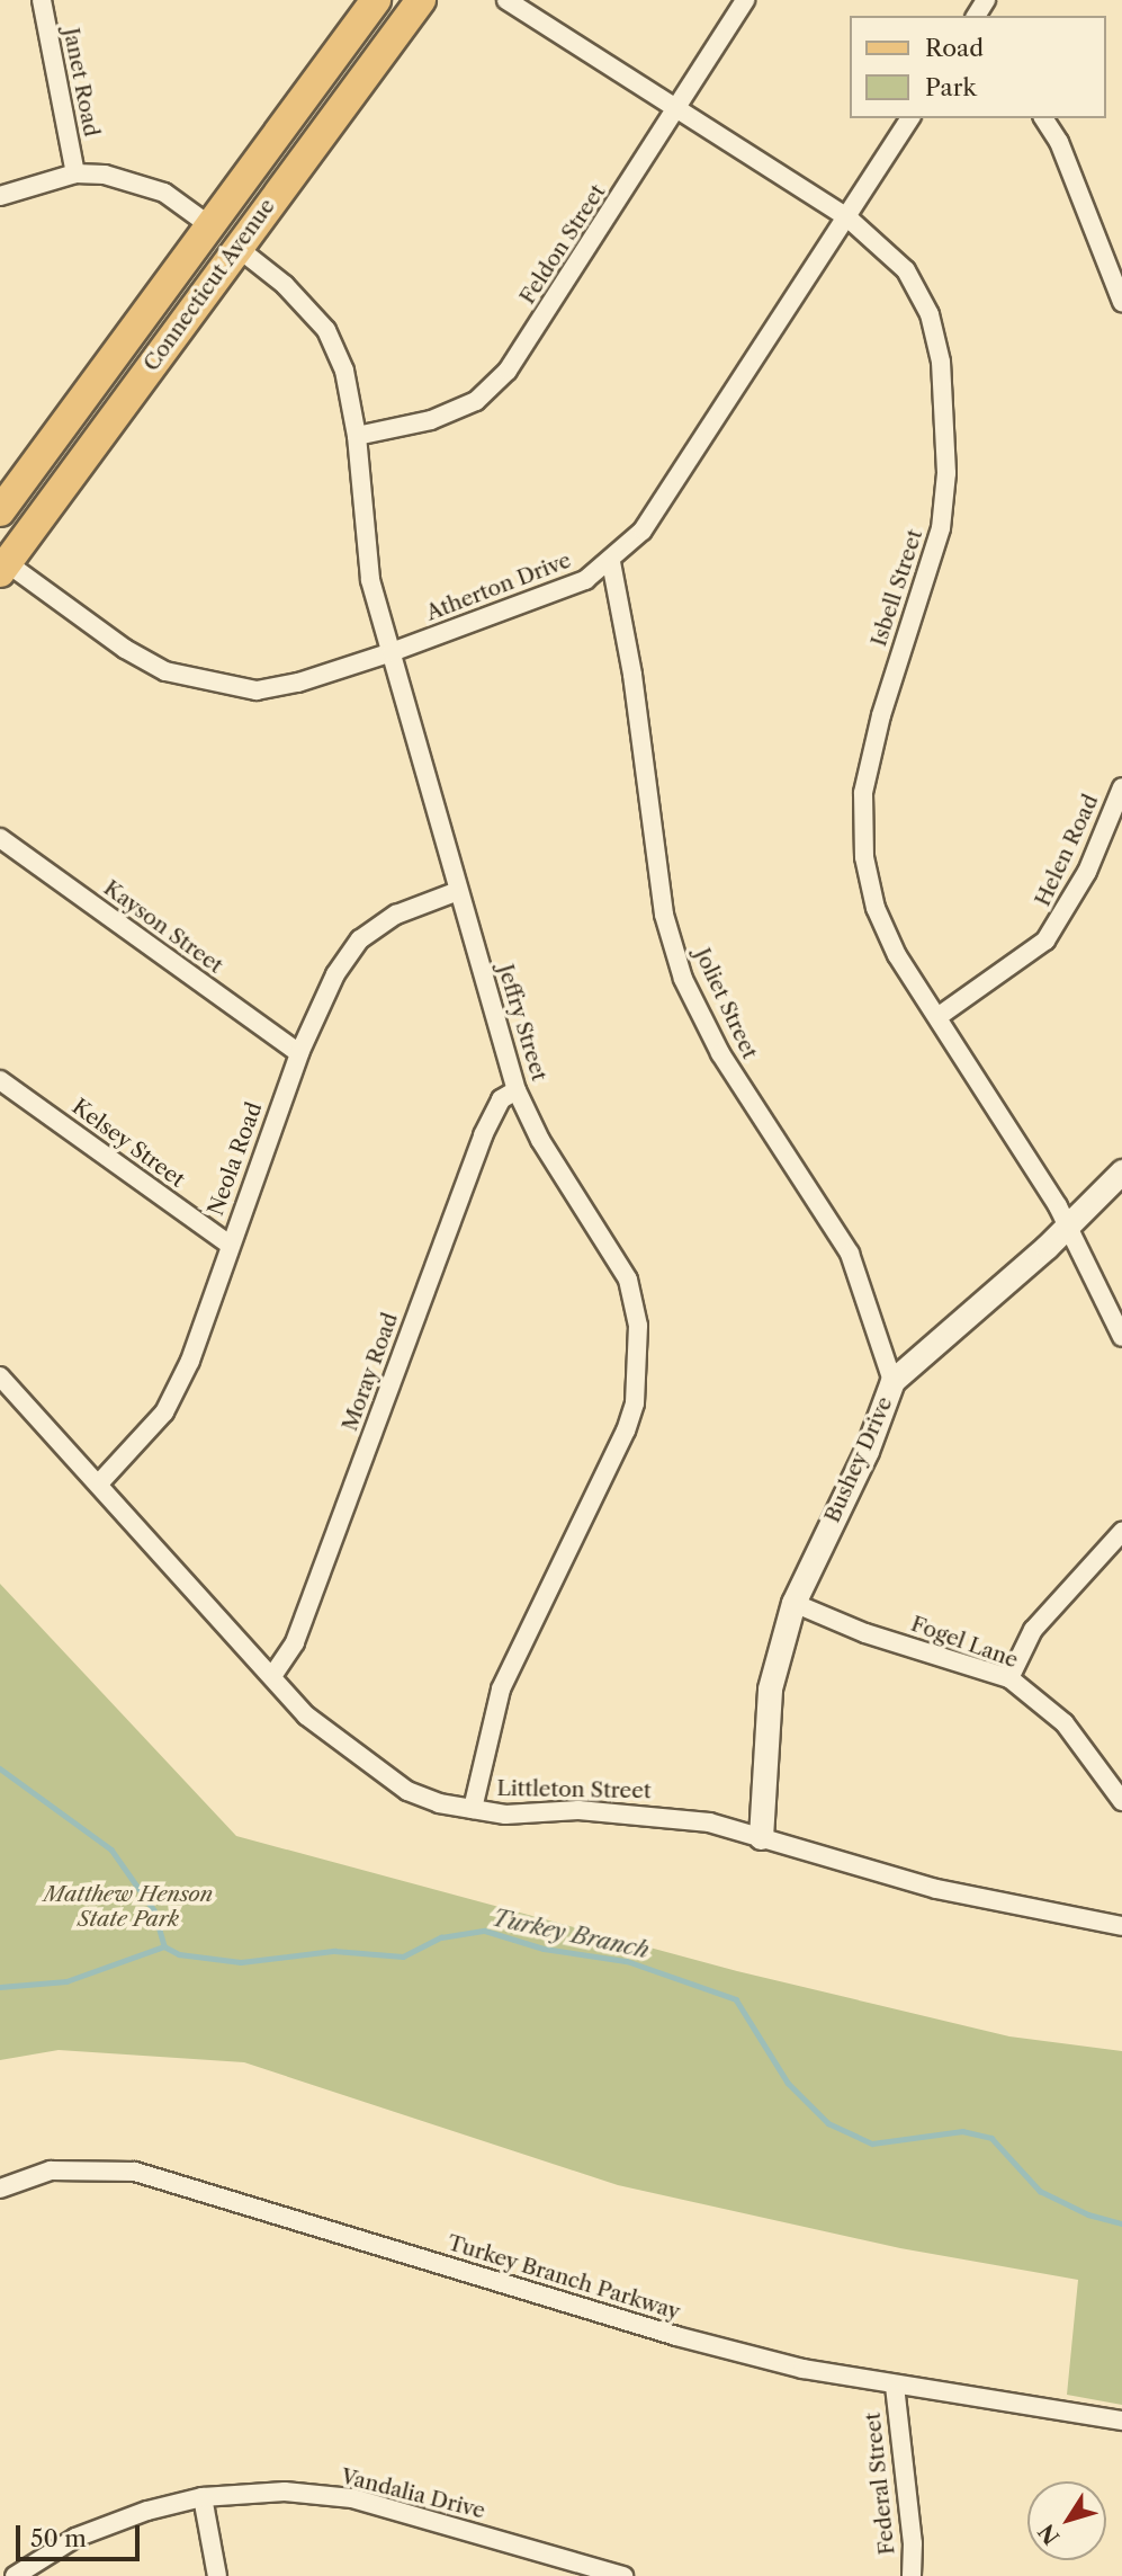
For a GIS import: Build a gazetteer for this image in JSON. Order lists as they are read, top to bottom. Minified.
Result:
{"streets":{"main road":["Connecticut Avenue"],"street":["Janet Road","Feldon Street","Atherton Drive","Isbell Street","Helen Road","Kayson Street","Joliet Street","Jeffry Street","Kelsey Street","Neola Road","Moray Road","Bushey Drive","Fogel Lane","Littleton Street","Turkey Branch Parkway","Federal Street","Vandalia Drive"]},"crossings":[["Feldon Street","Isbell Street"],["Feldon Street","Jeffry Street"],["Connecticut Avenue","Atherton Drive"],["Connecticut Avenue","Jeffry Street"],["Atherton Drive","Isbell Street"],["Atherton Drive","Joliet Street"],["Atherton Drive","Jeffry Street"],["Isbell Street","Helen Road"],["Isbell Street","Bushey Drive"],["Kayson Street","Neola Road"],["Joliet Street","Bushey Drive"],["Jeffry Street","Neola Road"],["Jeffry Street","Moray Road"],["Jeffry Street","Littleton Street"],["Kelsey Street","Neola Road"],["Neola Road","Littleton Street"],["Moray Road","Littleton Street"],["Bushey Drive","Fogel Lane"],["Bushey Drive","Littleton Street"],["Turkey Branch Parkway","Federal Street"]],"water":["Turkey Branch"],"parks":["Matthew Henson State Park"],"legend":["Road","Park"],"scale_bar":"50 m","north":"bottom left"}
